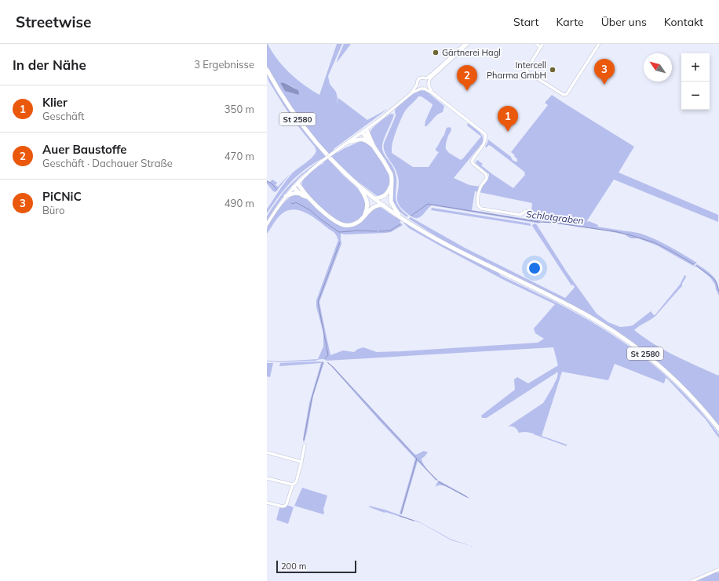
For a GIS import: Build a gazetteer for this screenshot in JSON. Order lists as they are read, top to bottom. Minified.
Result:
{"streets":{"highway":["St 2580"]},"water":["Schlotgraben"],"places":["Gärtnerei Hagl","Intercell Pharma GmbH"],"scale_bar":"200 m","north":"top left","page":{"header":"Streetwise","nav":["Start","Karte","Über uns","Kontakt"],"heading":["In der Nähe","3 Ergebnisse"],"map_buttons":["+","−"],"pins":["3","2","1"],"list":[{"mark":"1","name":"Klier","note":"Geschäft","value":"350 m"},{"mark":"2","name":"Auer Baustoffe","note":"Geschäft · Dachauer Straße","value":"470 m"},{"mark":"3","name":"PiCNiC","note":"Büro","value":"490 m"}],"scale":"200 m"}}
